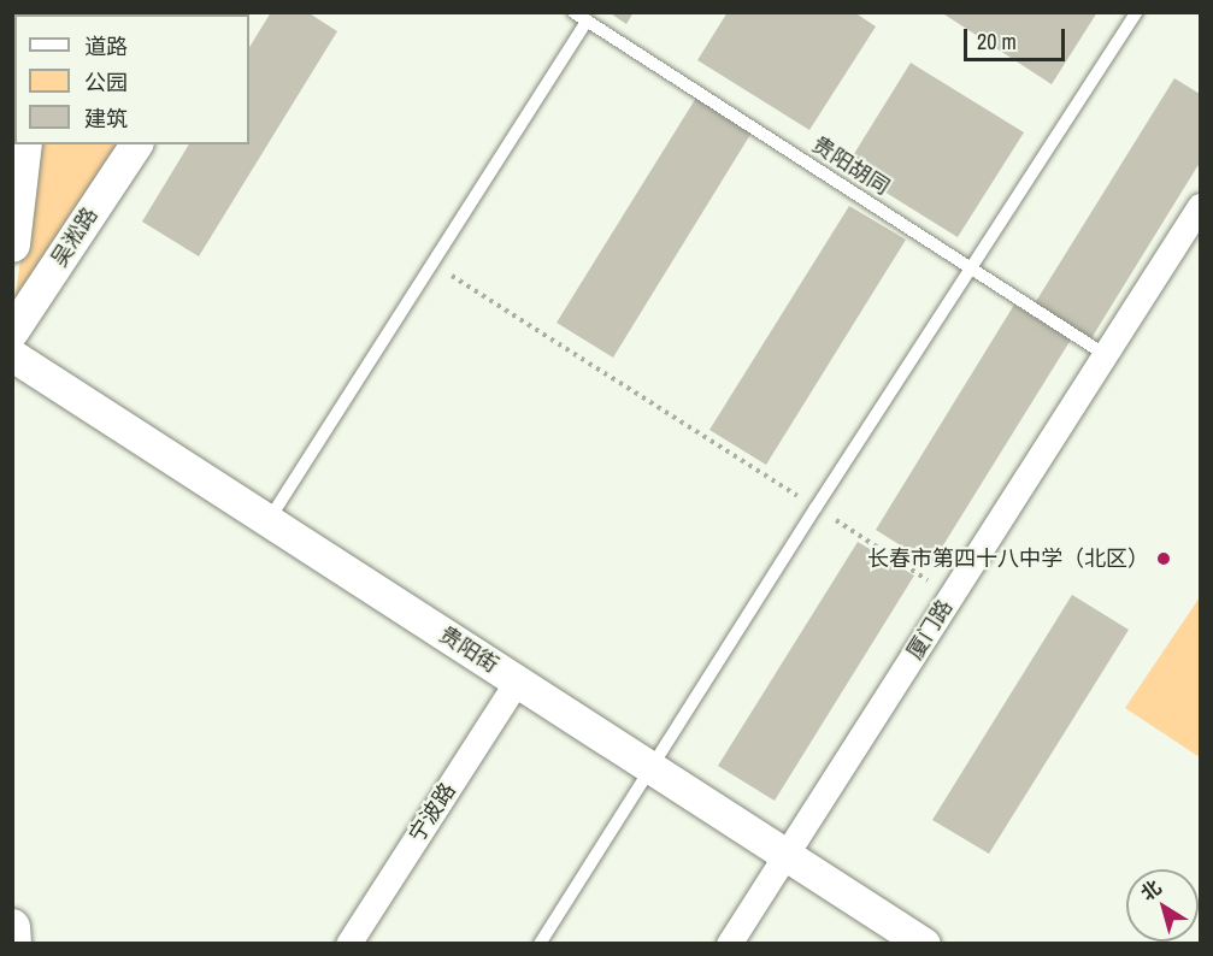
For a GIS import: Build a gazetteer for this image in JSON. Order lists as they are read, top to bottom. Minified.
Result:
{"streets":{"street":["吴淞路","厦门路","贵阳街","宁波路"],"lane":["贵阳胡同"]},"crossings":[["贵阳胡同","厦门路"],["厦门路","贵阳街"],["贵阳街","宁波路"]],"places":["长春市第四十八中学（北区）"],"legend":["道路","公园","建筑"],"scale_bar":"20 m","north":"top left"}
